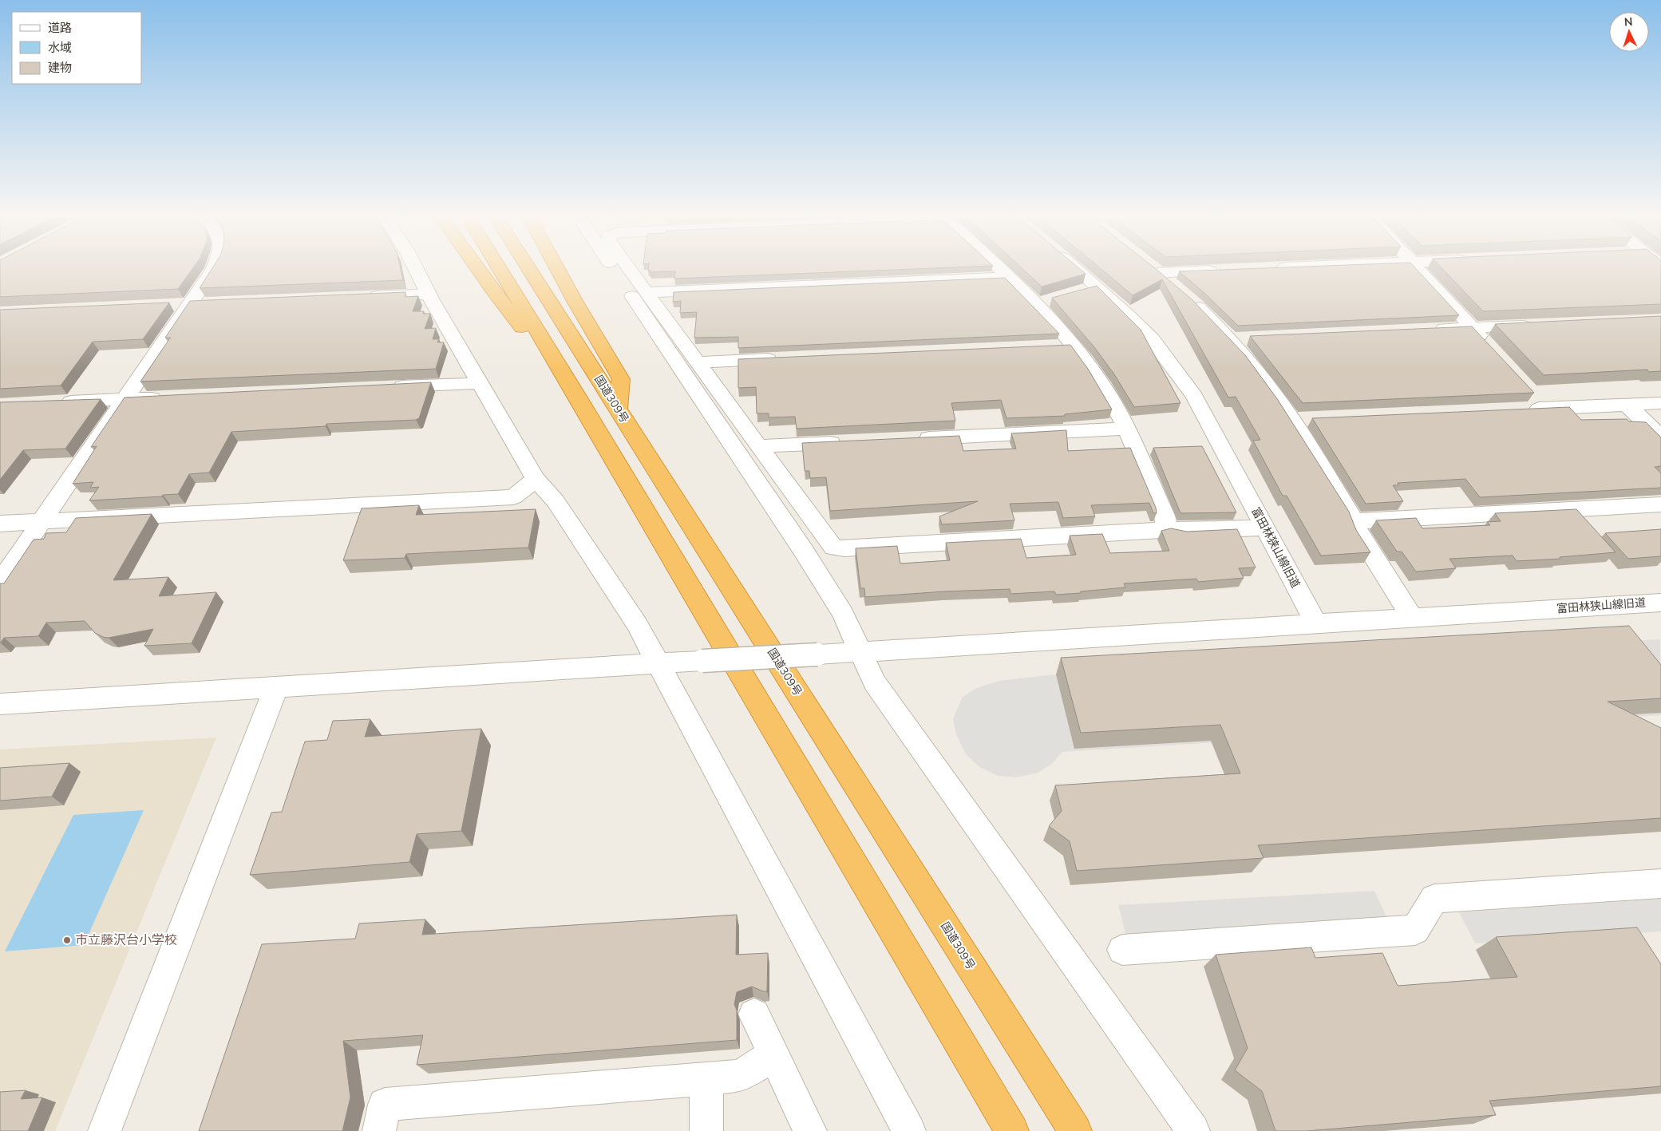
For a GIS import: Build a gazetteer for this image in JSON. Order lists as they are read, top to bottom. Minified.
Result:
{"streets":{"highway":["国道309号"],"street":["富田林狭山線旧道"]},"places":["市立藤沢台小学校"],"legend":["道路","水域","建物"],"north":"top"}
